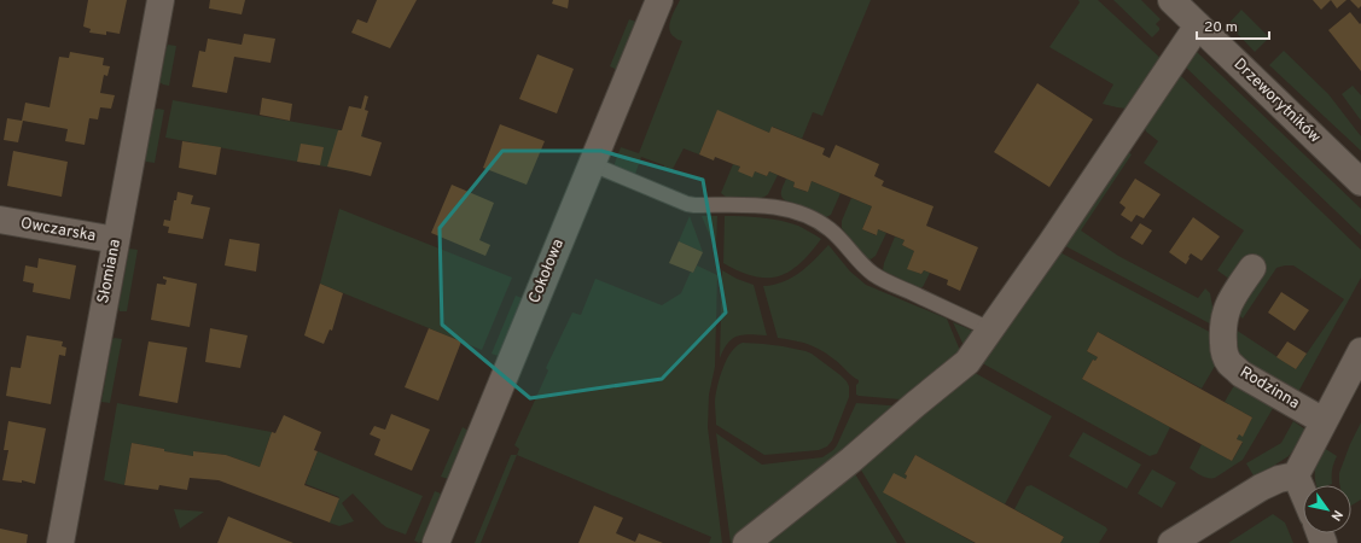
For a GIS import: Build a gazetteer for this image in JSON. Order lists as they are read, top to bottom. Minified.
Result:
{"streets":{"street":["Drzeworytników","Owczarska","Słomiana","Cokołowa","Rodzinna"]},"crossings":[["Owczarska","Słomiana"]],"scale_bar":"20 m","north":"bottom right"}
